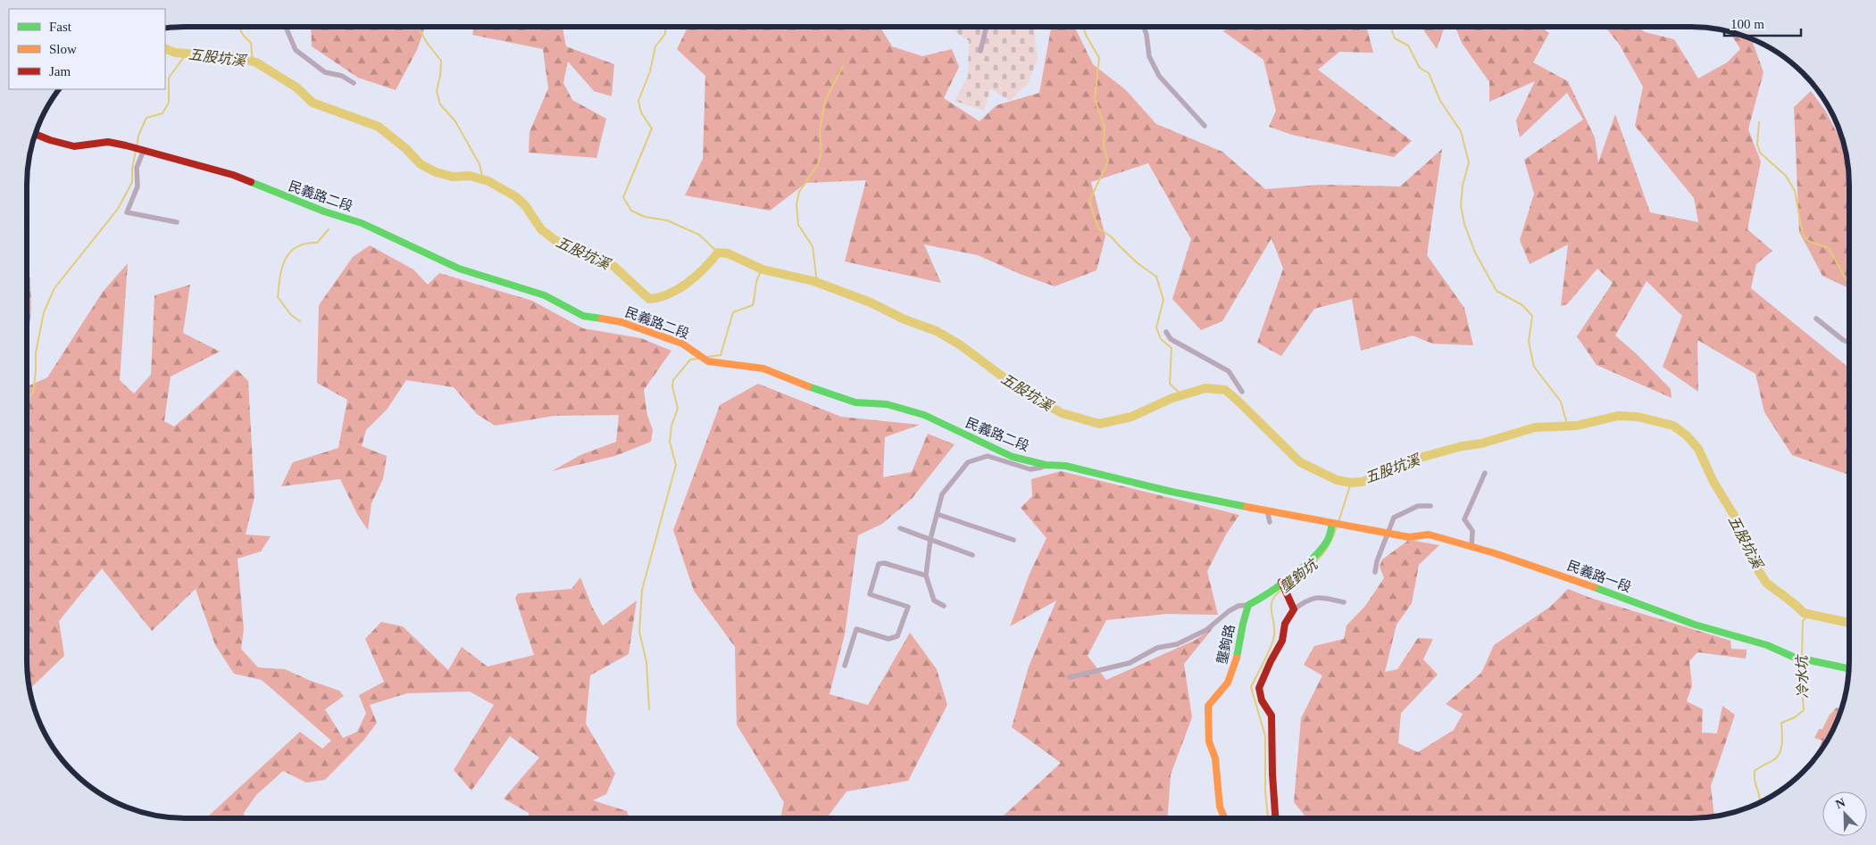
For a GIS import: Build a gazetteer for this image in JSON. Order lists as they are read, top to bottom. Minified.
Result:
{"streets":{"main road":["民義路二段","民義路一段","壟鉤路"]},"crossings":[["民義路二段","民義路一段"]],"water":["五股坑溪","壟鉤坑","冷水坑"],"legend":["Fast","Slow","Jam"],"scale_bar":"100 m","north":"top left"}
